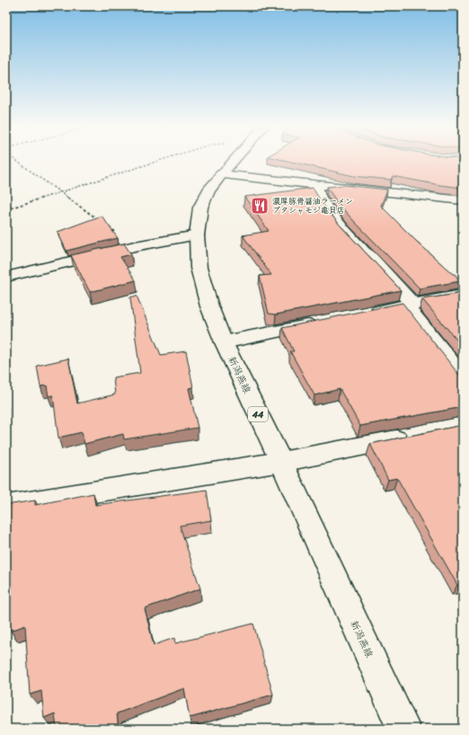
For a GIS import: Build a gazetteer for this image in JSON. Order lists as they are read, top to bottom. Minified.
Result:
{"streets":{"street":["新潟燕線","44"]},"places":{"restaurant":["濃厚豚骨醤油ラーメン ブタシャモジ亀貝店"]}}
